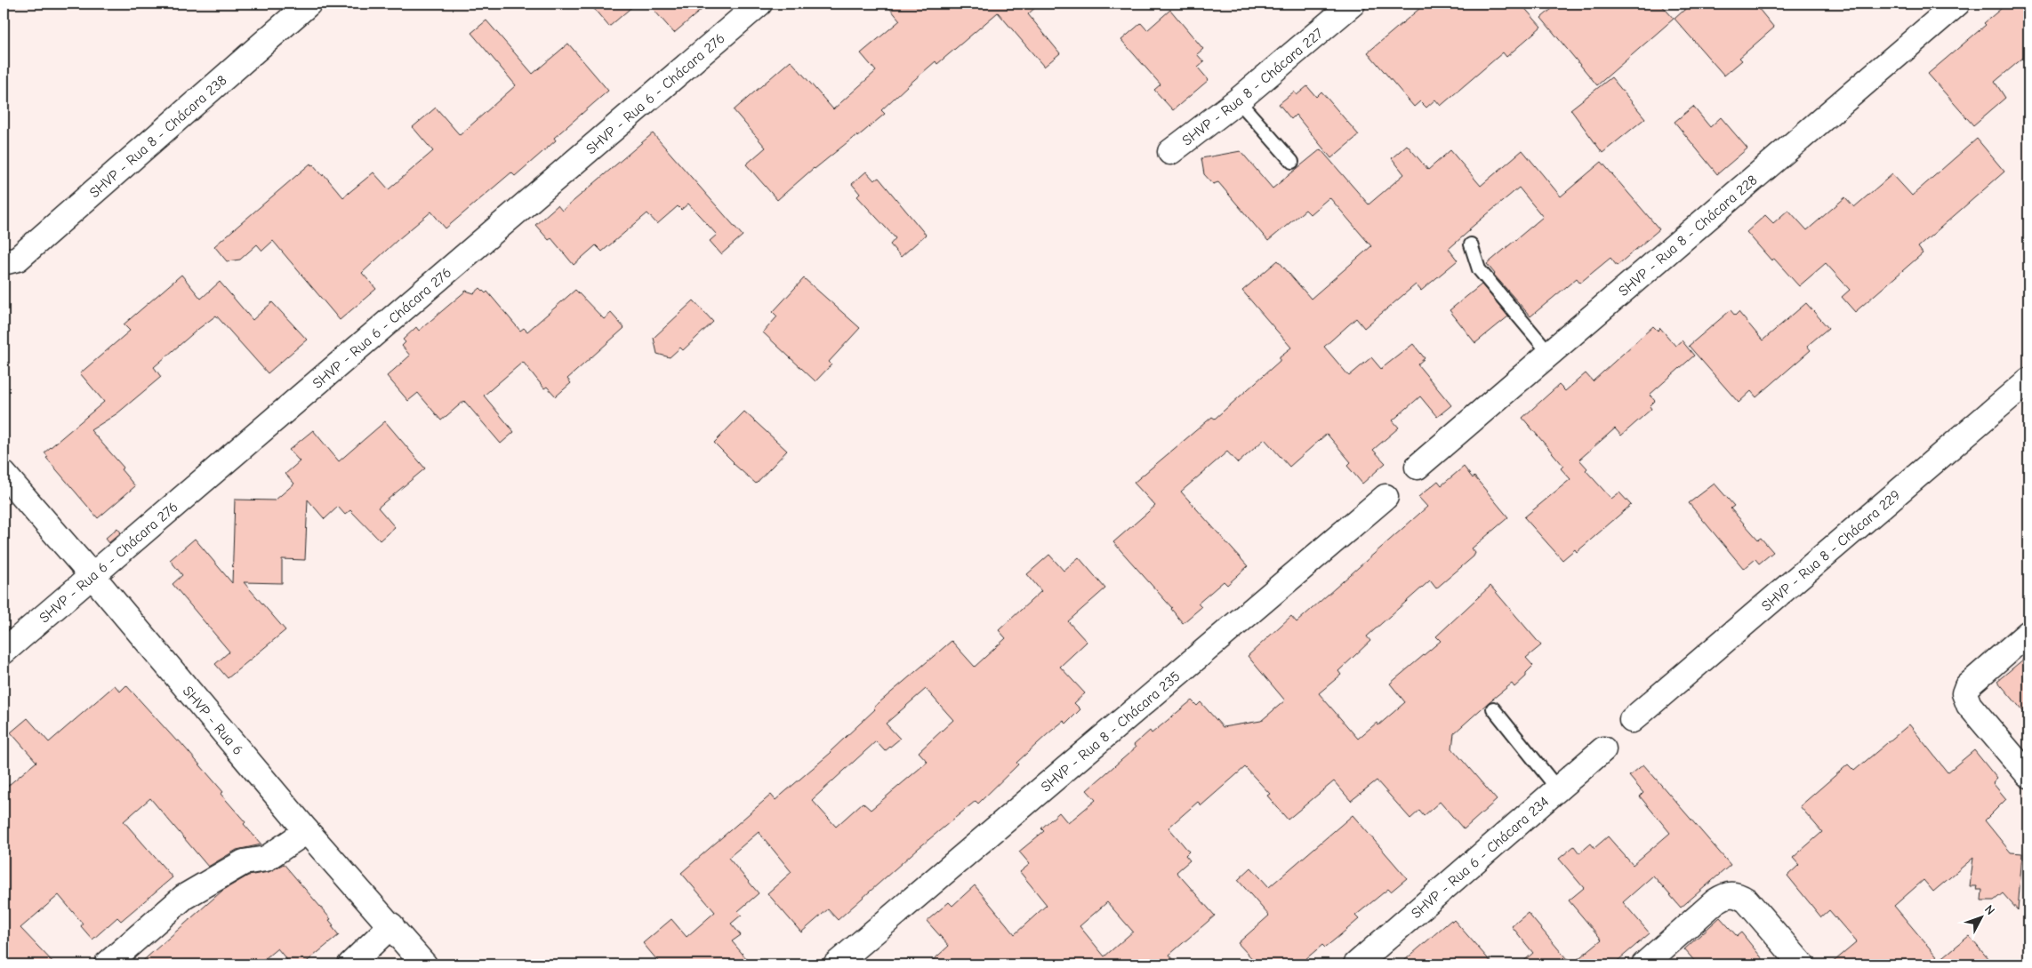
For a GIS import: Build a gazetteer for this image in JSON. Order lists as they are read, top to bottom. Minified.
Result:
{"streets":{"street":["SHVP - Rua 8 - Chácara 227","SHVP - Rua 6 - Chácara 276","SHVP - Rua 8 - Chácara 238","SHVP - Rua 8 - Chácara 228","SHVP - Rua 8 - Chácara 229","SHVP - Rua 6","SHVP - Rua 8 - Chácara 235","SHVP - Rua 6 - Chácara 234"]},"crossings":[["SHVP - Rua 6 - Chácara 276","SHVP - Rua 6"]],"north":"top right"}
